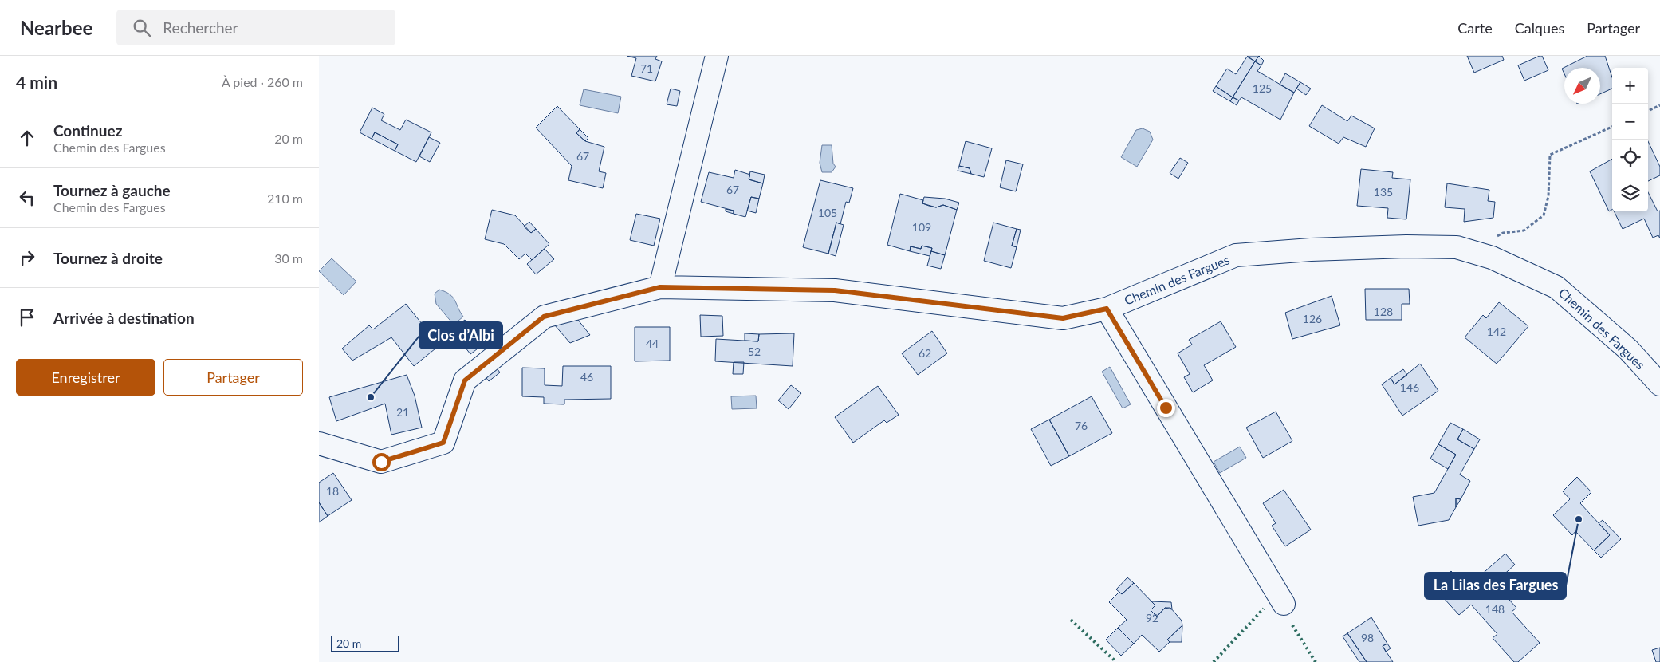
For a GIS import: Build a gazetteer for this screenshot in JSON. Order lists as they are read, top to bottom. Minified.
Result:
{"streets":{"street":["Chemin des Fargues"]},"places":["Clos d’Albi","La Lilas des Fargues"],"house_numbers":["71","125","67","67","135","105","109","128","126","142","44","52","62","46","146","21","76","18","148","92","98"],"scale_bar":"20 m","north":"bottom left","page":{"header":"Nearbee","search":"Rechercher","nav":["Carte","Calques","Partager"],"heading":["4 min","À pied · 260 m"],"map_buttons":["+","−"],"list":[["Continuez","Chemin des Fargues","20 m"],["Tournez à gauche","Chemin des Fargues","210 m"],["Tournez à droite","30 m"],"Arrivée à destination"],"buttons":["Enregistrer","Partager"],"scale":"20 m"}}
